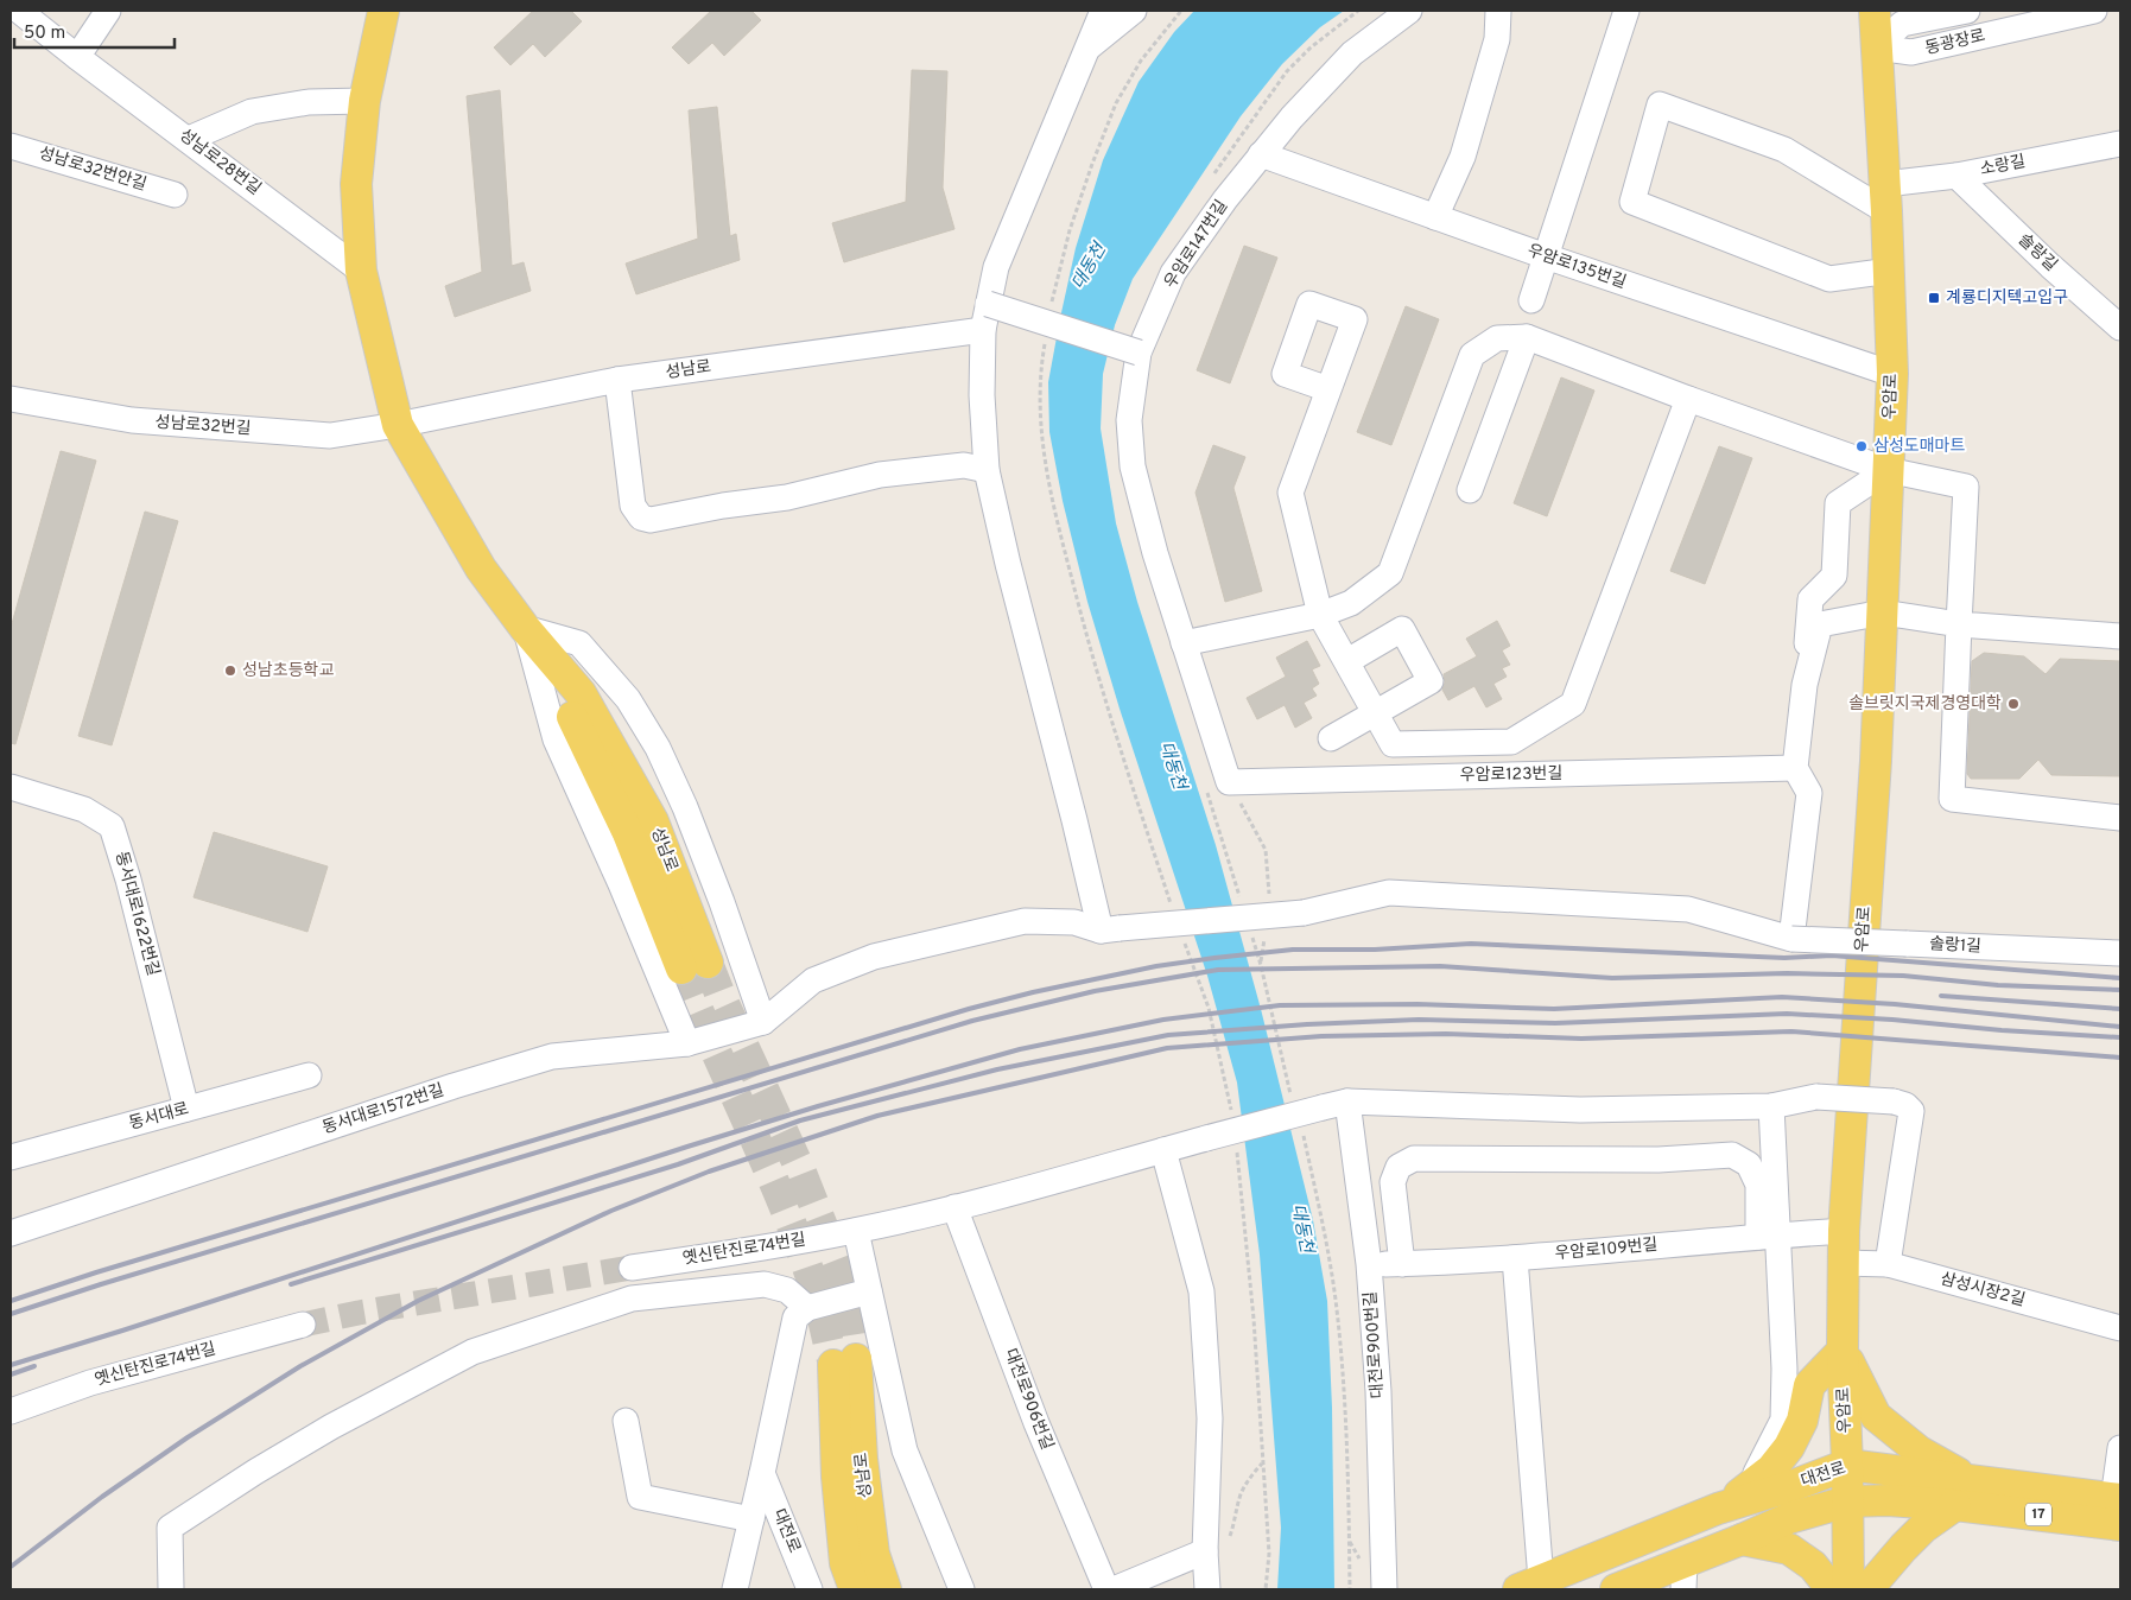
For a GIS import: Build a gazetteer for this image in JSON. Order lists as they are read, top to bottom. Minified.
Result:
{"streets":{"main road":["성남로","우암로","대전로","17"],"street":["동광장로","성남로28번길","소랑길","성남로32번안길","우암로147번길","솔랑길","우암로135번길","성남로32번길","우암로123번길","동서대로1622번길","솔랑1길","동서대로1572번길","동서대로","옛신탄진로74번길","우암로109번길","삼성시장2길","대전로900번길","대전로906번길"]},"crossings":[["동광장로","우암로"],["성남로28번길","성남로"],["소랑길","솔랑길"],["소랑길","우암로"],["우암로147번길","우암로135번길"],["우암로147번길","우암로123번길"],["우암로135번길","우암로"],["성남로","성남로32번길"],["우암로","우암로109번길"],["우암로","삼성시장2길"],["우암로","대전로"],["동서대로1622번길","동서대로"],["우암로109번길","대전로900번길"],["우암로109번길","대전로"]],"water":["대동천"],"places":{"transit":["계룡디지텍고입구"],"other":["삼성도매마트","성남초등학교","솔브릿지국제경영대학"]},"scale_bar":"50 m"}
